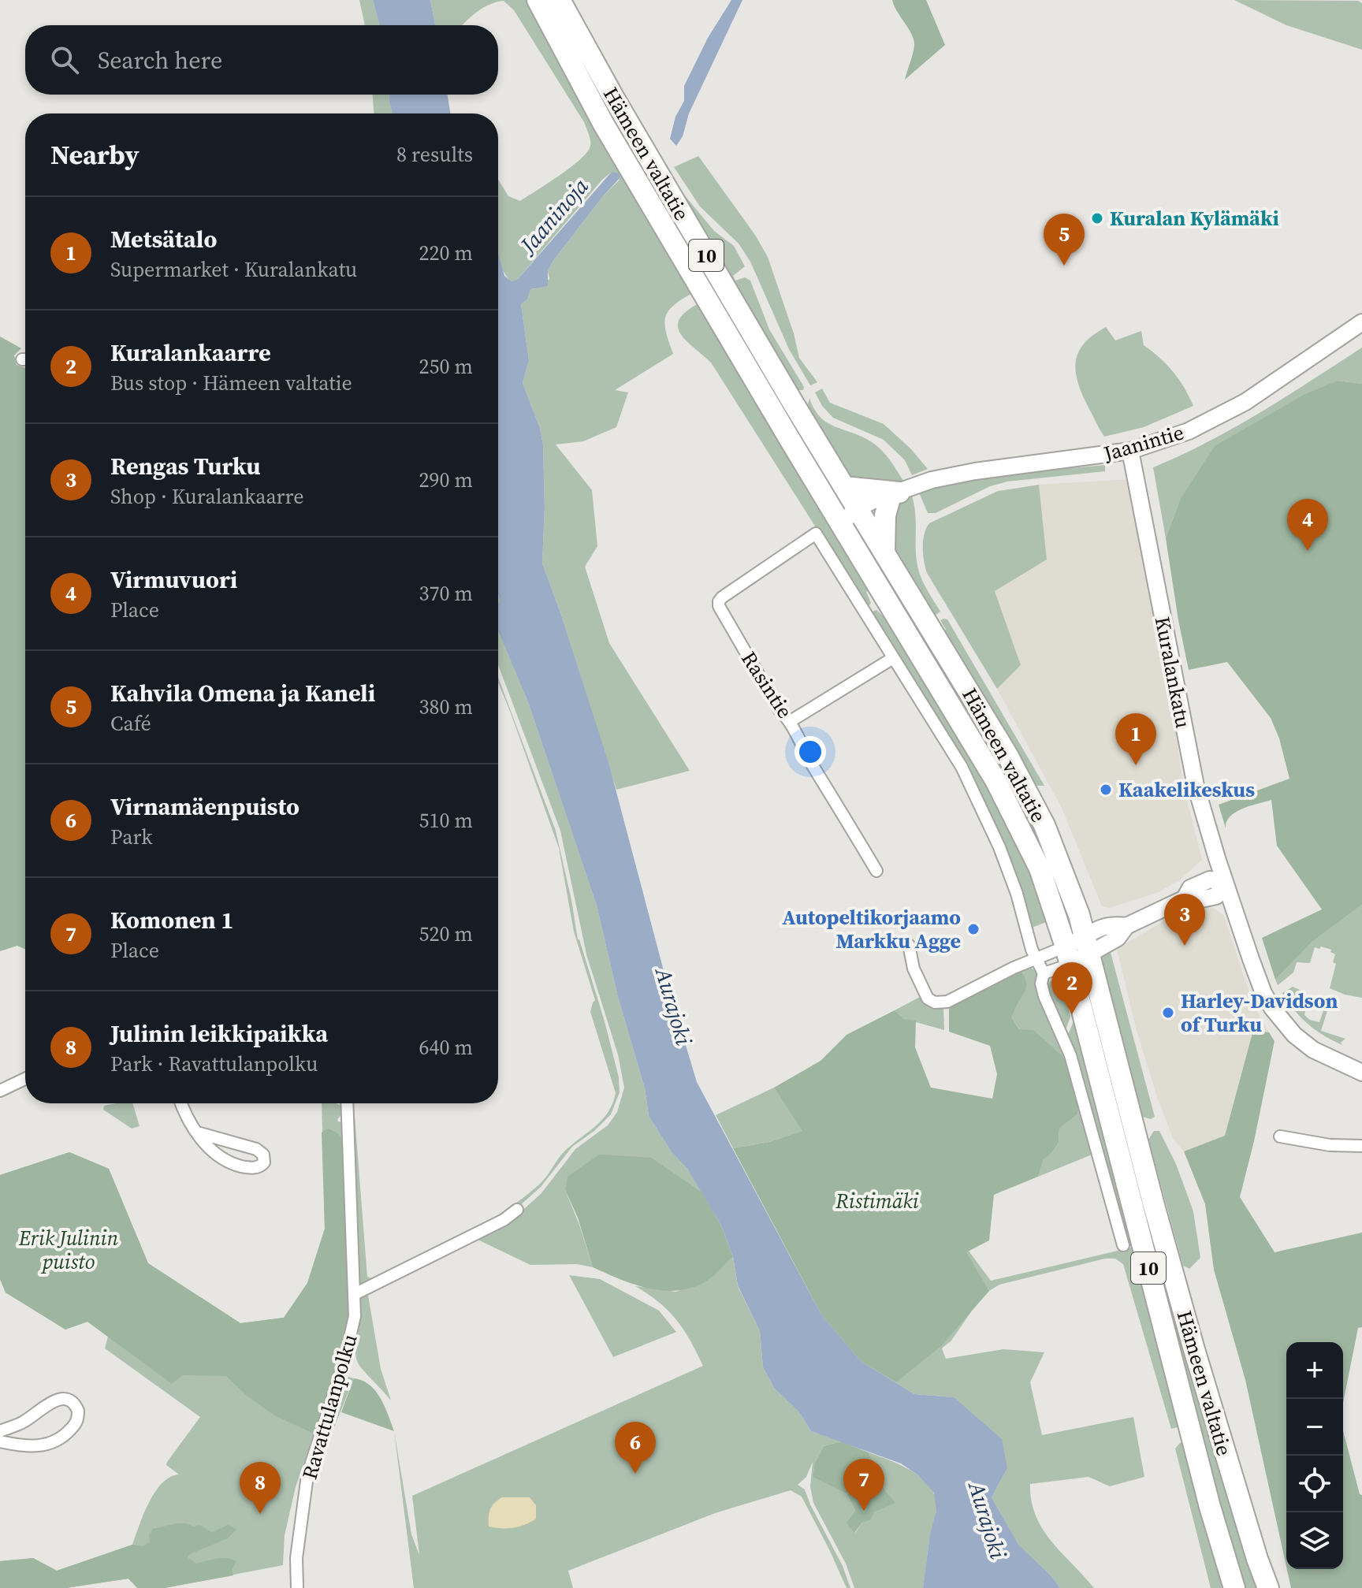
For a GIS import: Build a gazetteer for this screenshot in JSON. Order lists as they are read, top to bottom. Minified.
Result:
{"streets":{"highway":["Hämeen valtatie","10"],"street":["Jaanintie","Kuralankatu","Rasintie","Ravattulanpolku"]},"crossings":[["Hämeen valtatie","Jaanintie"],["Jaanintie","Kuralankatu"]],"water":["Jaaninoja","Aurajoki"],"parks":["Ristimäki","Erik Julinin puisto"],"places":["Kuralan Kylämäki","Kaakelikeskus","Autopeltikorjaamo Markku Agge","Harley-Davidson of Turku"],"page":{"search":"Search here","heading":["Nearby","8 results"],"list":[{"mark":"1","name":"Metsätalo","note":"Supermarket · Kuralankatu","value":"220 m"},{"mark":"2","name":"Kuralankaarre","note":"Bus stop · Hämeen valtatie","value":"250 m"},{"mark":"3","name":"Rengas Turku","note":"Shop · Kuralankaarre","value":"290 m"},{"mark":"4","name":"Virmuvuori","note":"Place","value":"370 m"},{"mark":"5","name":"Kahvila Omena ja Kaneli","note":"Café","value":"380 m"},{"mark":"6","name":"Virnamäenpuisto","note":"Park","value":"510 m"},{"mark":"7","name":"Komonen 1","note":"Place","value":"520 m"},{"mark":"8","name":"Julinin leikkipaikka","note":"Park · Ravattulanpolku","value":"640 m"}],"pins":["5","4","1","3","2","6","7","8"],"map_buttons":["+","−"]}}
